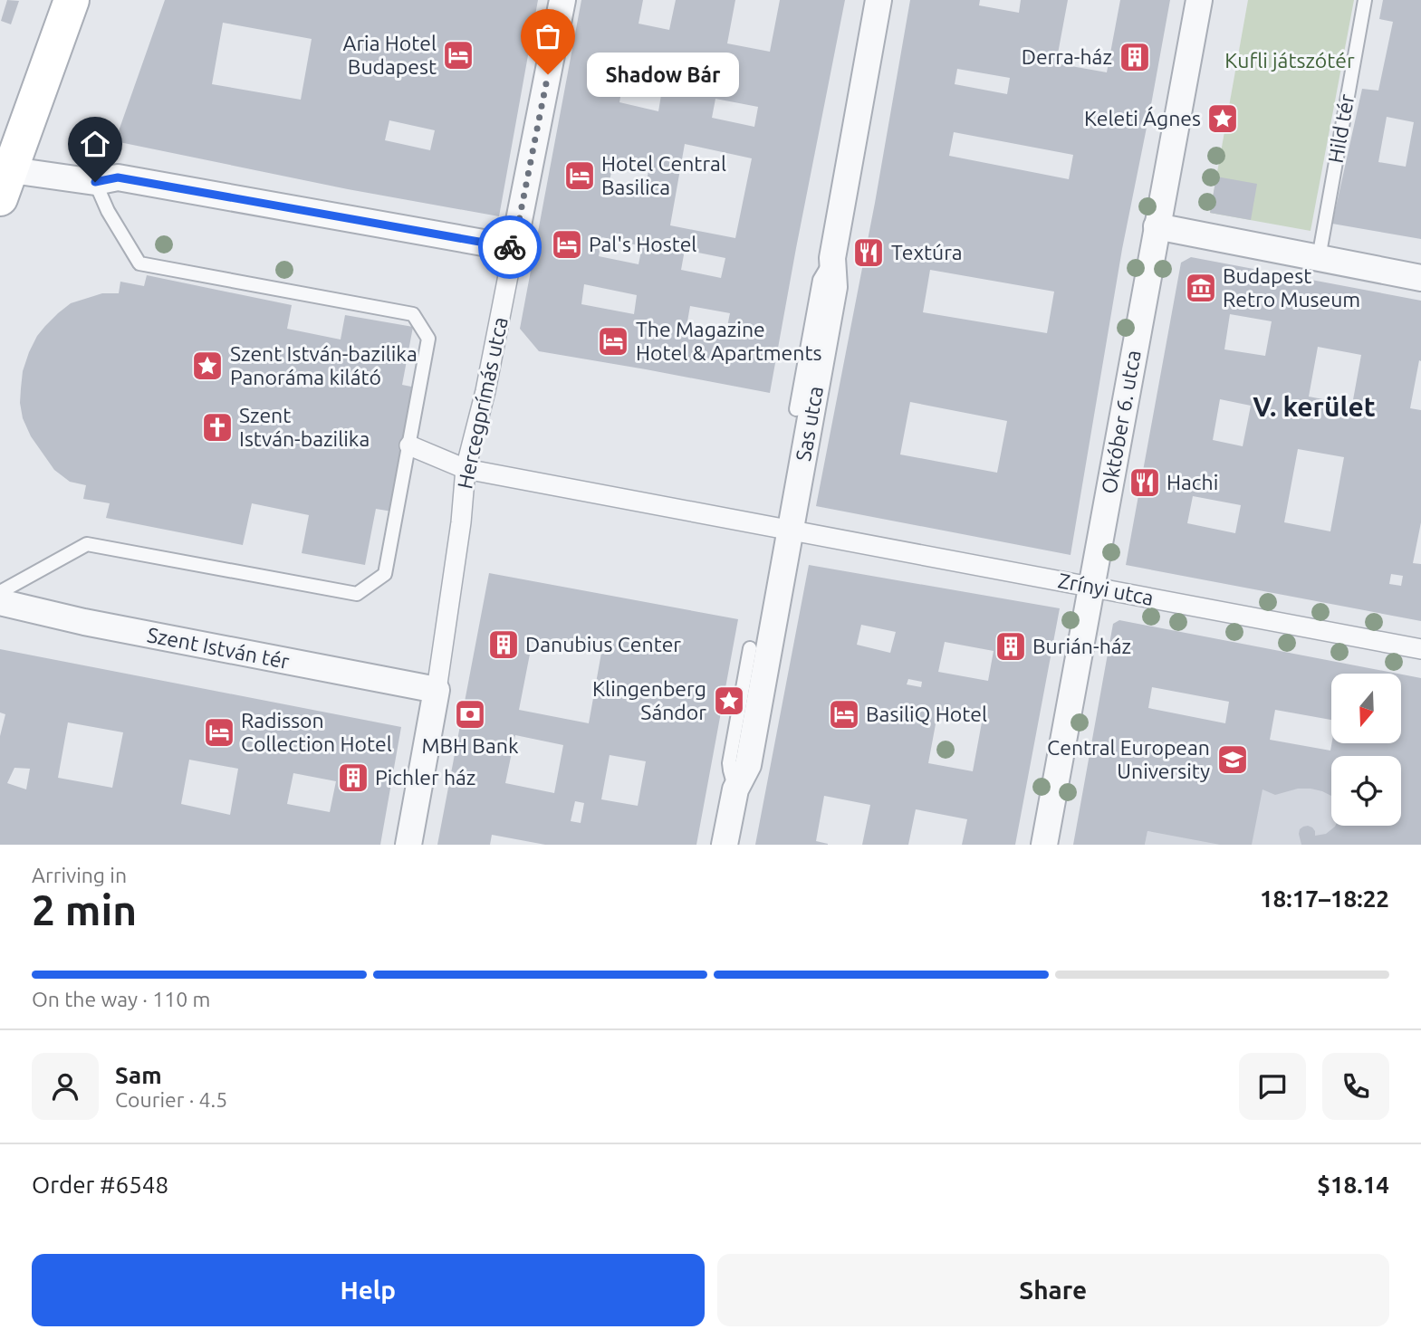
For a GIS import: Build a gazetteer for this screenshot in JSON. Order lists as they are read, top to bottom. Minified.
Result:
{"streets":{"street":["Hercegprímás utca","Október 6. utca","Sas utca","Zrínyi utca","Szent István tér"],"lane":["Hild tér"]},"crossings":[["Hercegprímás utca","Szent István tér"],["Október 6. utca","Zrínyi utca"],["Sas utca","Zrínyi utca"]],"districts":["V. kerület"],"parks":["Kufli játszótér"],"places":{"hotel":["Aria Hotel Budapest","Hotel Central Basilica","Pal's Hostel","The Magazine Hotel & Apartments","BasiliQ Hotel","Radisson Collection Hotel"],"building":["Derra-ház","Danubius Center","Burián-ház","Pichler ház"],"other":["Shadow Bár"],"place":["Keleti Ágnes","Szent István-bazilika Panoráma kilátó","Klingenberg Sándor"],"restaurant":["Textúra","Hachi"],"museum":["Budapest Retro Museum"],"church":["Szent István-bazilika"],"bank":["MBH Bank"],"school or university":["Central European University"]},"north":"bottom","page":{"bubble":"Shadow Bár","heading":["2 min","Arriving in","18:17–18:22"],"panel":["Sam","Courier · 4.5","Order #6548","$18.14"],"bar":"On the way · 110 m","buttons":["Help","Share"]}}
